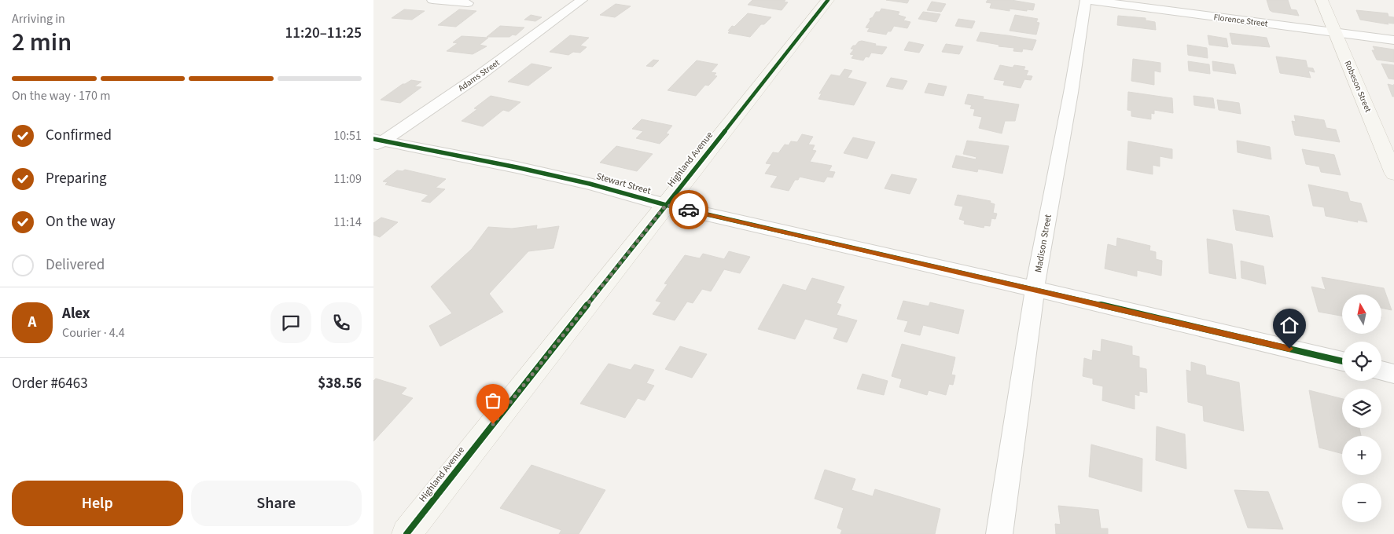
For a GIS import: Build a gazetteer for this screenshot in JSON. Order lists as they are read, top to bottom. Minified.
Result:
{"streets":{"street":["Florence Street","Adams Street","Robeson Street","Highland Avenue","Stewart Street","Madison Street"]},"crossings":[["Florence Street","Robeson Street"],["Florence Street","Madison Street"],["Adams Street","Stewart Street"],["Highland Avenue","Stewart Street"],["Stewart Street","Madison Street"]],"north":"top","page":{"heading":["2 min","Arriving in","11:20–11:25"],"panel":["Alex","Courier · 4.4","Order #6463","$38.56"],"bar":"On the way · 170 m","list":[["Confirmed","10:51"],["Preparing","11:09"],["On the way","11:14"],"Delivered"],"map_buttons":["+","−"],"round":"A","buttons":["Help","Share"]}}
